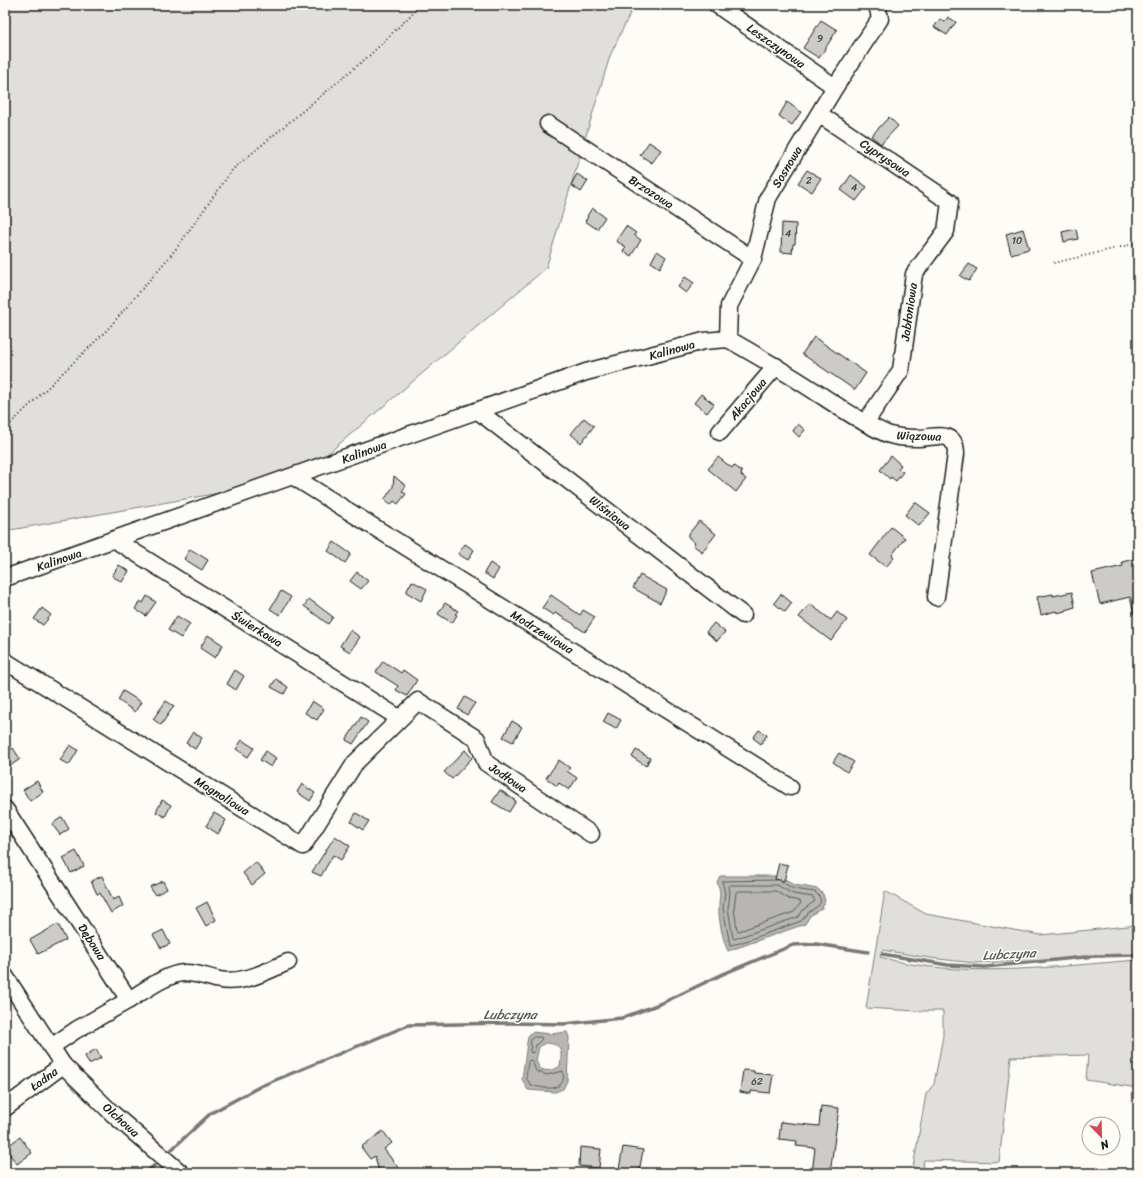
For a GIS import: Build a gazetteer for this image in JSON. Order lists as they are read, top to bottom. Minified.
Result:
{"streets":{"street":["Leszczynowa","Cyprysowa","Sosnowa","Brzozowa","Jabłoniowa","Kalinowa","Akacjowa","Wiązowa","Wiśniowa","Świerkowa","Modrzewiowa","Jodłowa","Magnoliowa","Dębowa","Ładna","Olchowa"]},"crossings":[["Leszczynowa","Sosnowa"],["Cyprysowa","Sosnowa"],["Cyprysowa","Jabłoniowa"],["Sosnowa","Brzozowa"],["Sosnowa","Kalinowa"],["Sosnowa","Wiązowa"],["Jabłoniowa","Wiązowa"],["Kalinowa","Wiązowa"],["Kalinowa","Wiśniowa"],["Kalinowa","Świerkowa"],["Kalinowa","Modrzewiowa"],["Akacjowa","Wiązowa"],["Świerkowa","Jodłowa"],["Świerkowa","Magnoliowa"],["Jodłowa","Magnoliowa"],["Ładna","Olchowa"]],"water":["Lubczyna"],"house_numbers":["9","2","4","4","10","62"],"north":"bottom right"}
